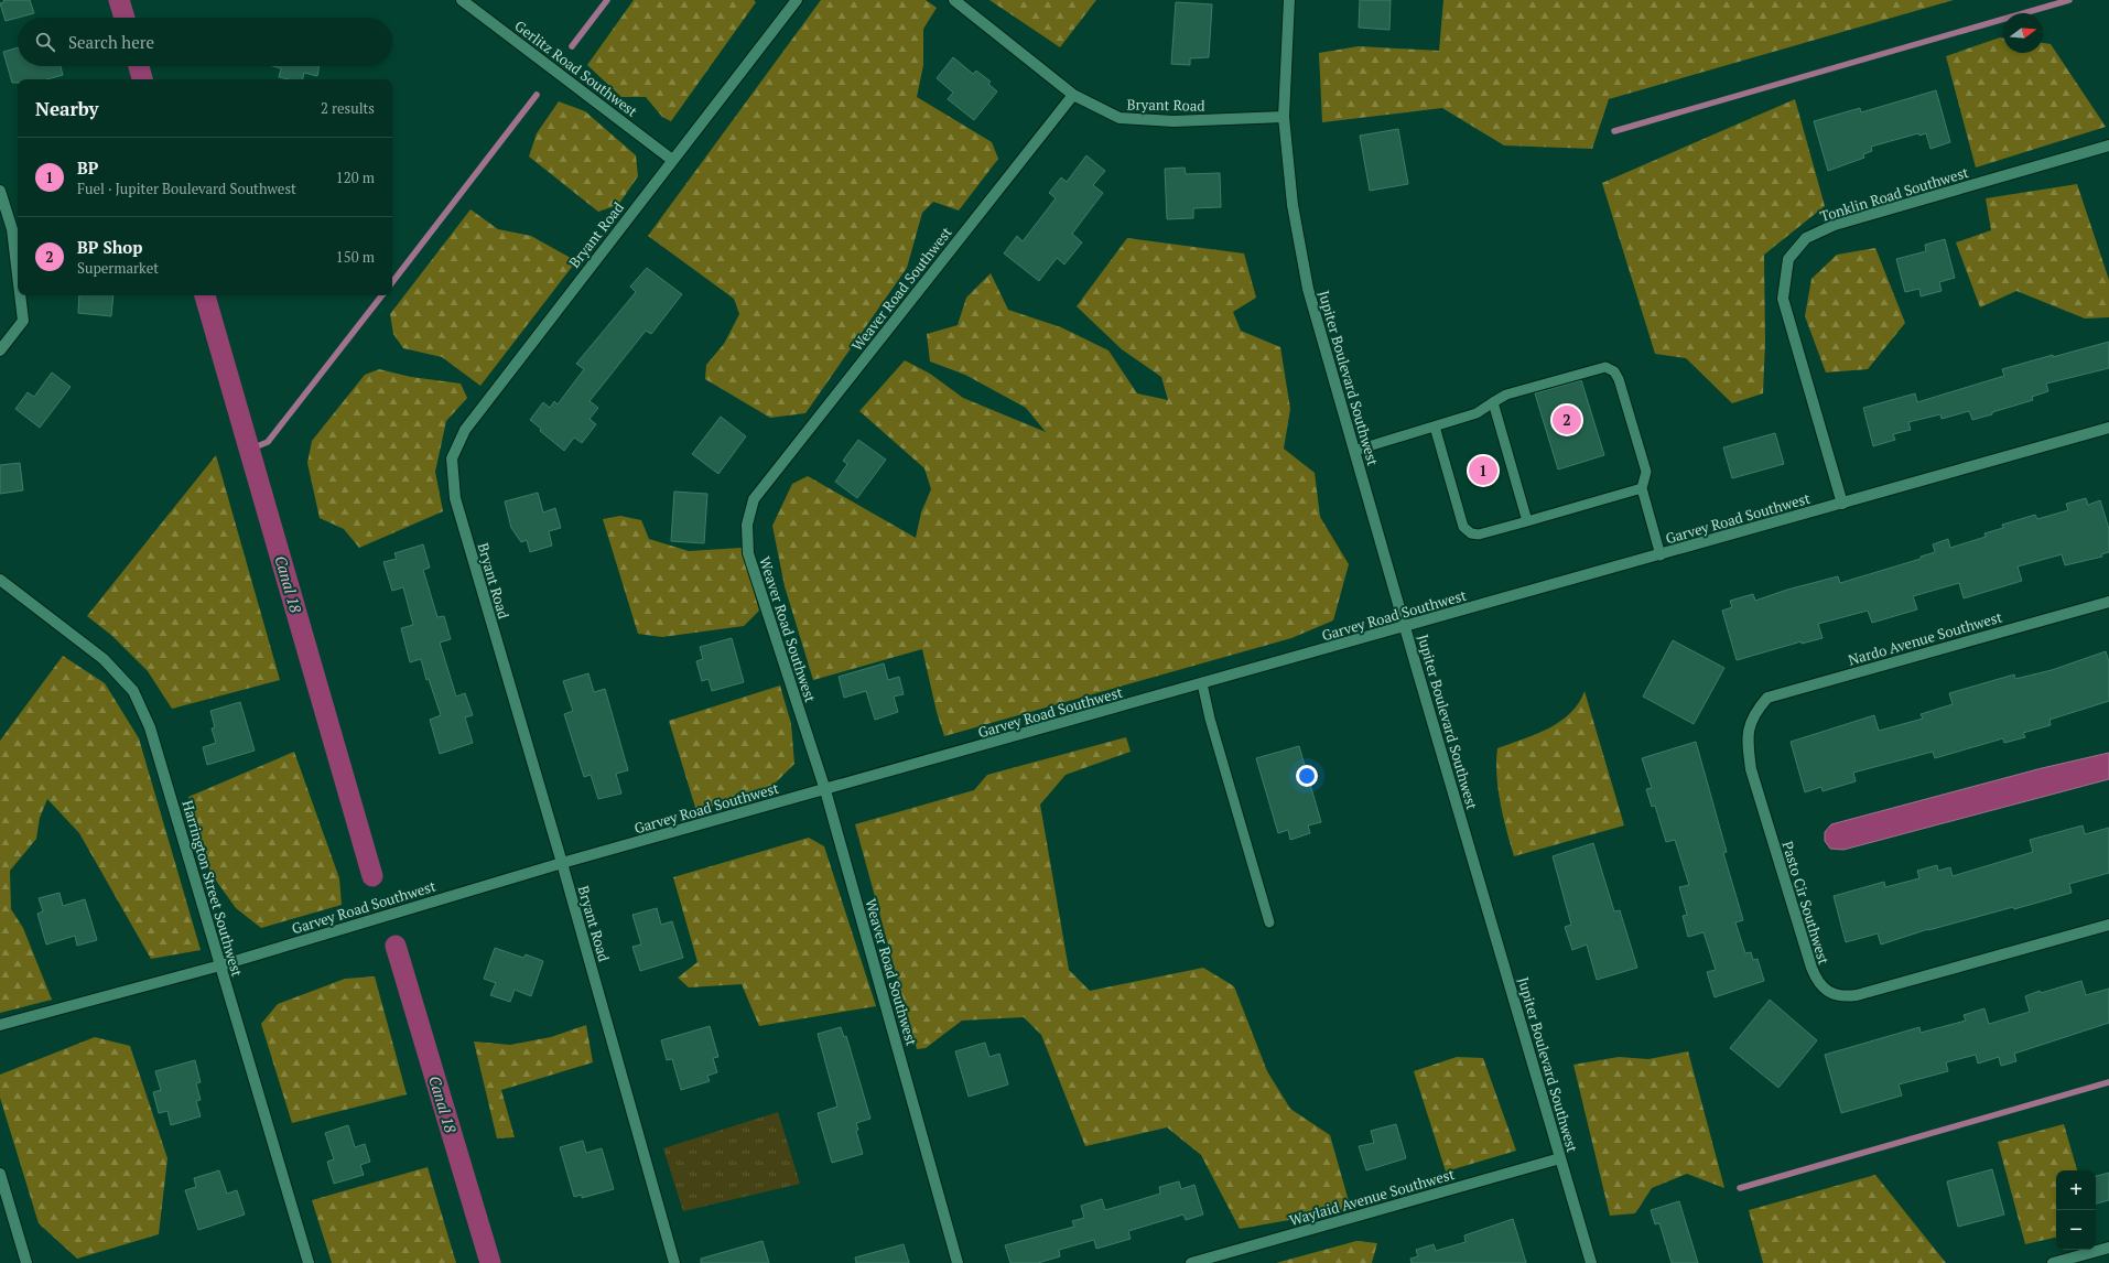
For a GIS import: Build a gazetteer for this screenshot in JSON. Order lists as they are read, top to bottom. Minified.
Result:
{"streets":{"street":["Gerlitz Road Southwest","Bryant Road","Tonklin Road Southwest","Weaver Road Southwest","Jupiter Boulevard Southwest","Garvey Road Southwest","Nardo Avenue Southwest","Harrington Street Southwest","Pasto Cir Southwest","Waylaid Avenue Southwest"]},"crossings":[["Gerlitz Road Southwest","Bryant Road"],["Bryant Road","Weaver Road Southwest"],["Bryant Road","Jupiter Boulevard Southwest"],["Bryant Road","Garvey Road Southwest"],["Tonklin Road Southwest","Garvey Road Southwest"],["Weaver Road Southwest","Garvey Road Southwest"],["Jupiter Boulevard Southwest","Garvey Road Southwest"],["Jupiter Boulevard Southwest","Waylaid Avenue Southwest"],["Garvey Road Southwest","Harrington Street Southwest"],["Nardo Avenue Southwest","Pasto Cir Southwest"]],"water":["Canal 18"],"north":"right","page":{"search":"Search here","heading":["Nearby","2 results"],"list":[{"mark":"1","name":"BP","note":"Fuel · Jupiter Boulevard Southwest","value":"120 m"},{"mark":"2","name":"BP Shop","note":"Supermarket","value":"150 m"}],"pins":["2","1"],"map_buttons":["+","−"]}}
